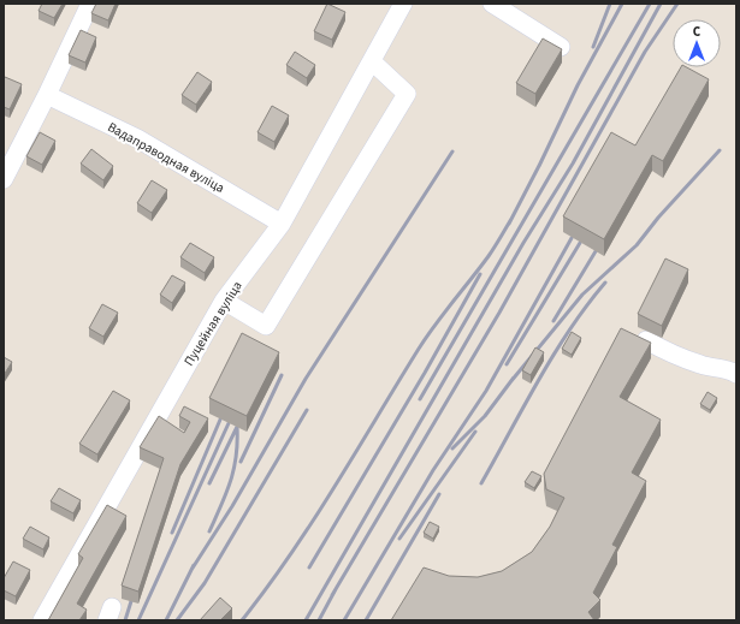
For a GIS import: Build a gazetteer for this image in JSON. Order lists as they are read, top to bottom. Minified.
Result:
{"streets":{"street":["Вадаправодная вуліца","Пуцейная вуліца"]},"crossings":[["Вадаправодная вуліца","Пуцейная вуліца"]],"north":"top"}
